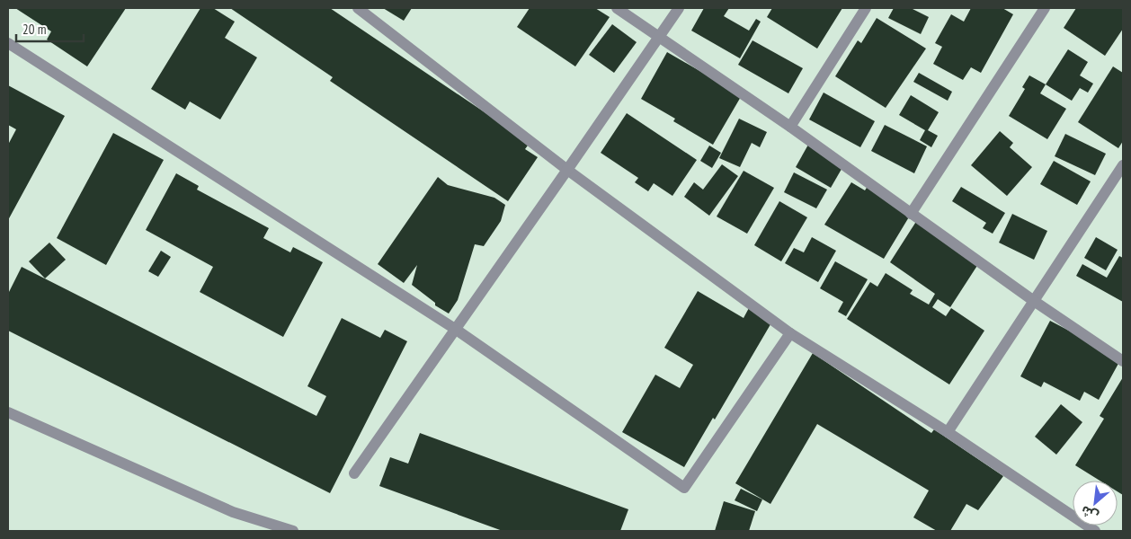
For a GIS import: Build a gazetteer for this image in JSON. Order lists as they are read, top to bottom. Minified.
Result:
{"scale_bar":"20 m","north":"bottom left"}
